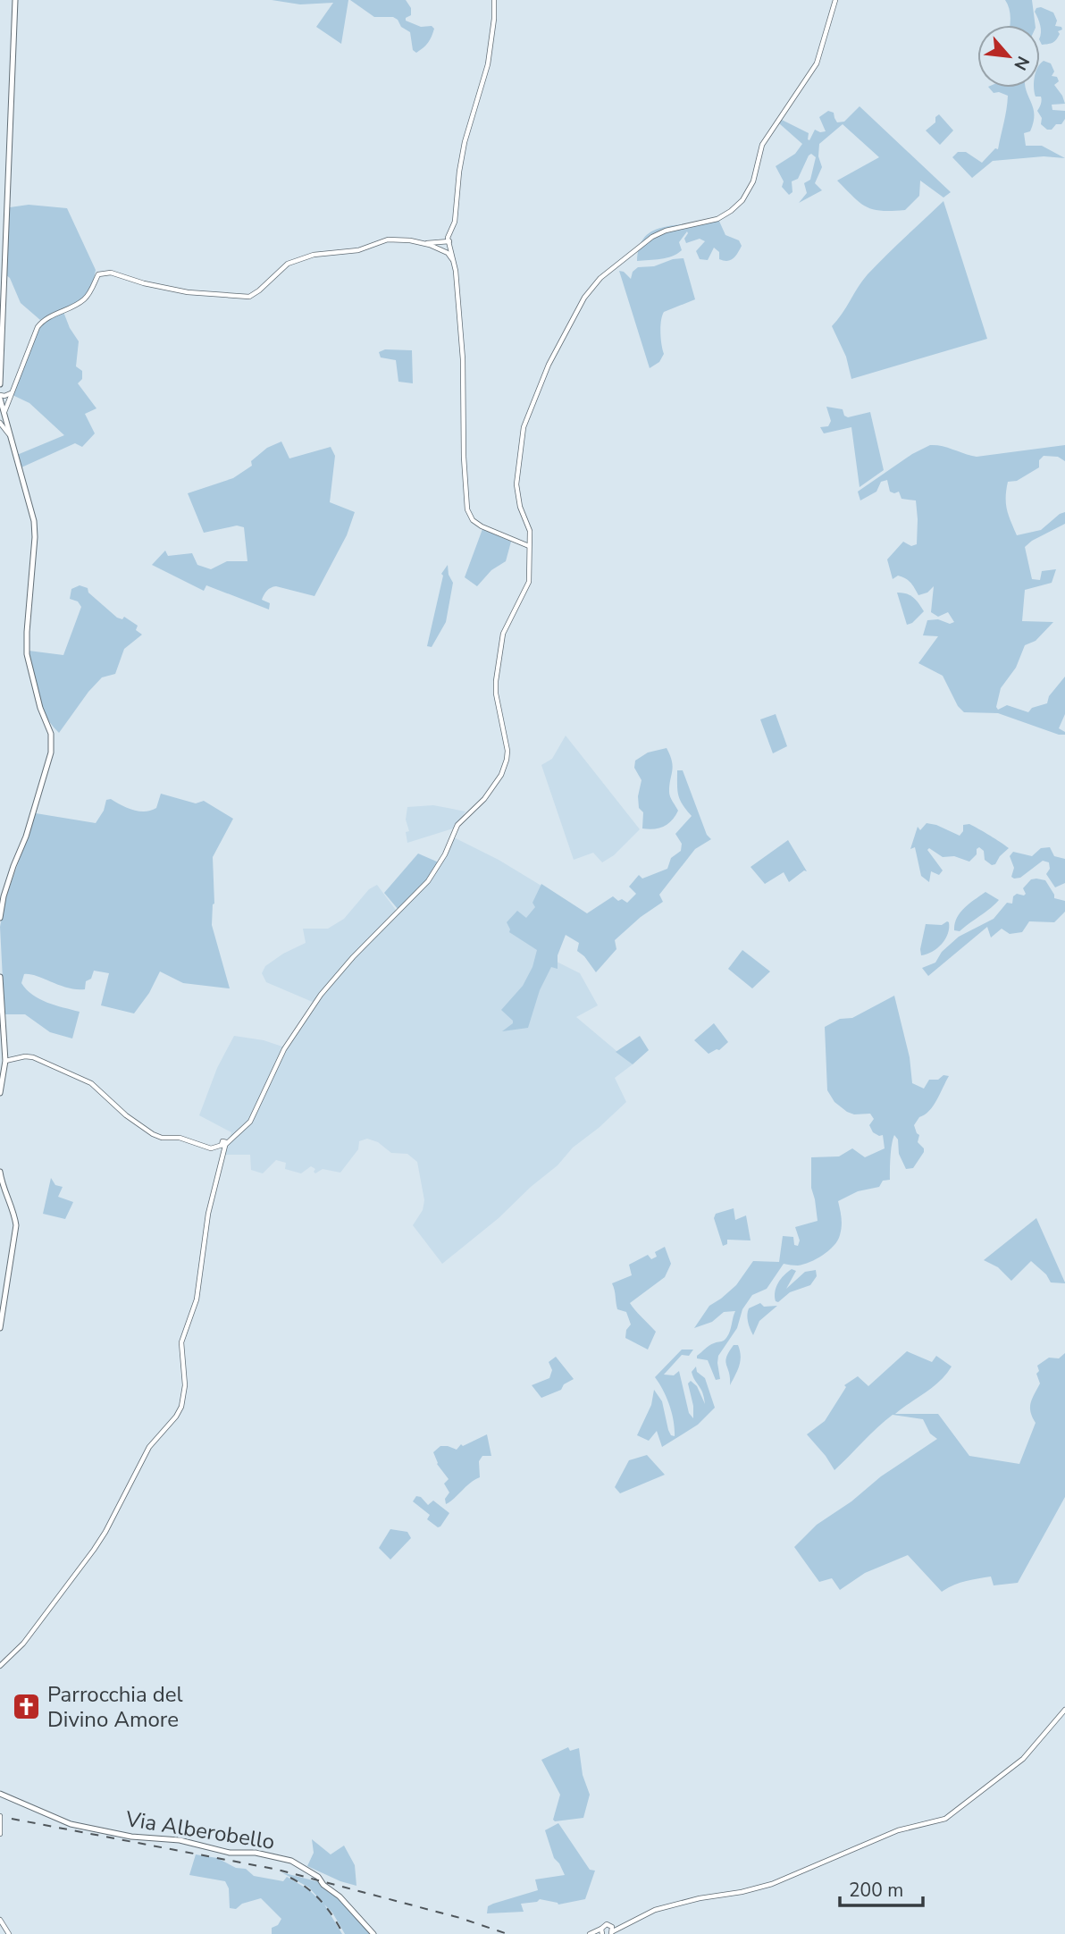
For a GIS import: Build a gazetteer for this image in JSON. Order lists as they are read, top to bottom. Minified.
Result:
{"streets":{"main road":["Via Alberobello"]},"places":{"church":["Parrocchia del Divino Amore"]},"scale_bar":"200 m","north":"bottom right"}
